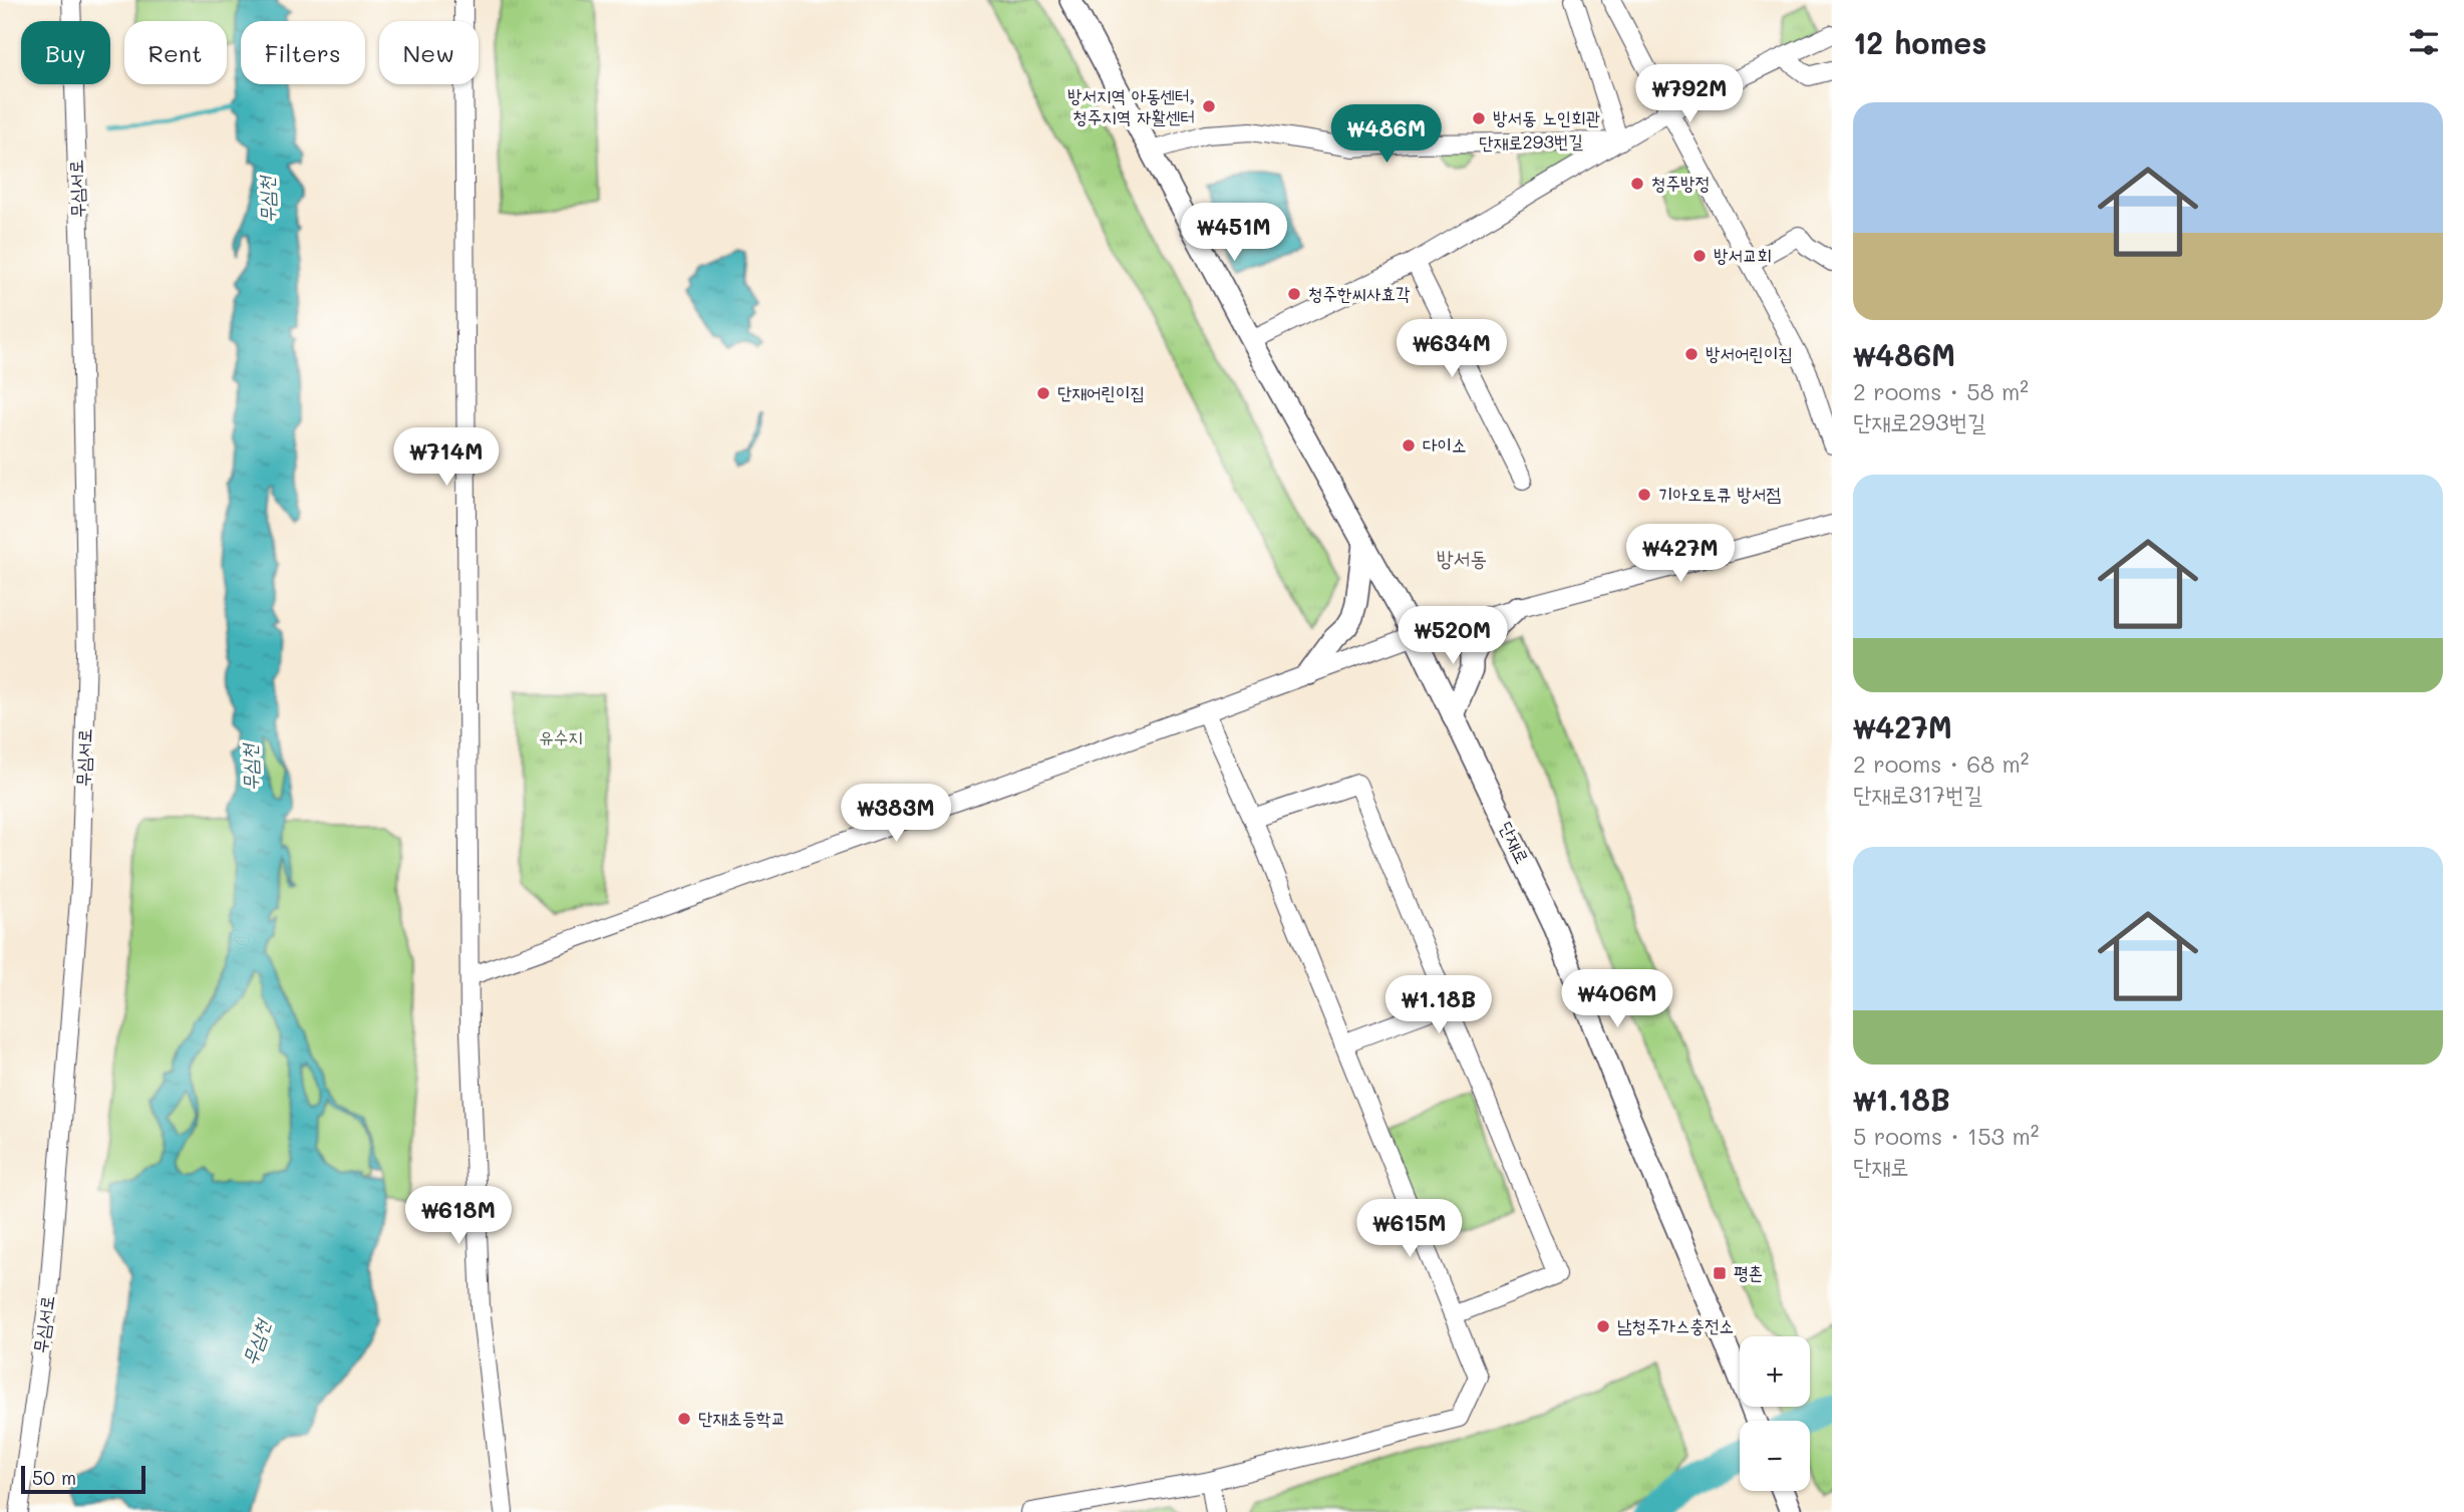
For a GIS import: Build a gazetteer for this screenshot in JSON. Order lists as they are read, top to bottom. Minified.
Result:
{"streets":{"street":["단재로293번길","무심서로","단재로"]},"crossings":[["단재로293번길","단재로"]],"districts":["방서동"],"water":["무심천"],"parks":["유수지"],"places":{"other":["방서지역 아동센터, 청주지역 자활센터","방서동 노인회관","청주방정","방서교회","청주한씨사효각","방서어린이집","단재어린이집","다이소","기아오토큐 방서점","남청주가스충전소","단재초등학교"],"transit":["평촌"]},"scale_bar":"50 m","page":{"heading":"12 homes","chip":["Buy","Rent","Filters","New"],"price":["₩792M","₩486M","₩451M","₩634M","₩714M","₩427M","₩520M","₩383M","₩406M","₩1.18B","₩618M","₩615M"],"list":[{"name":"₩486M","note":"2 rooms · 58 m² · 단재로293번길"},{"name":"₩427M","note":"2 rooms · 68 m² · 단재로317번길"},{"name":"₩1.18B","note":"5 rooms · 153 m² · 단재로"}],"map_buttons":["+","−"],"scale":"50 m"}}
